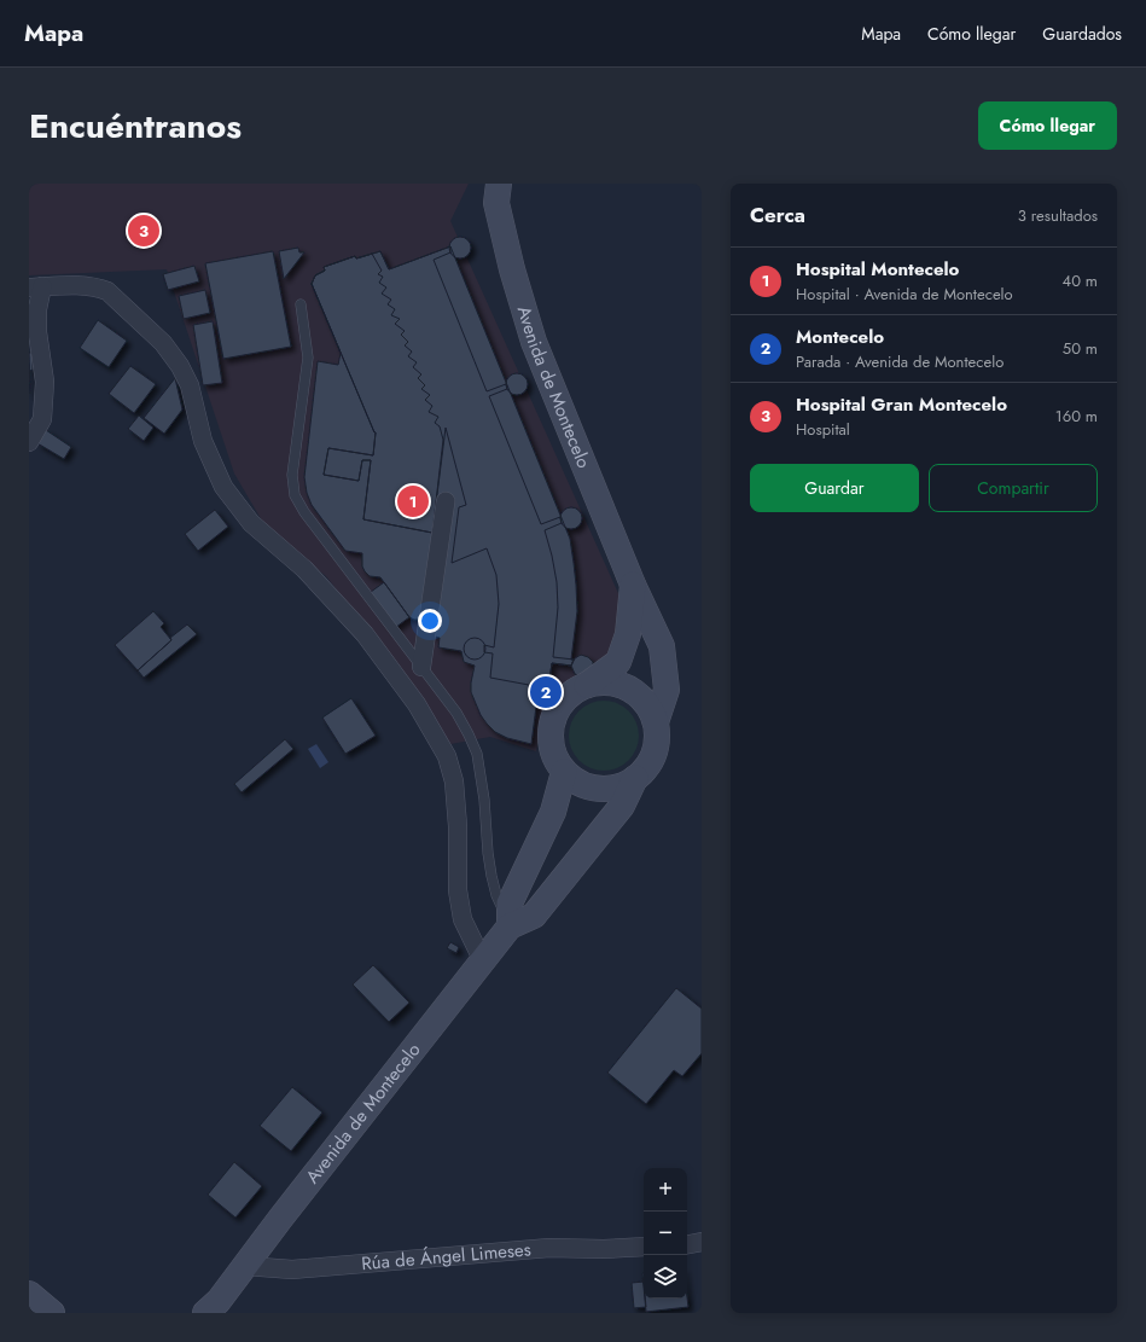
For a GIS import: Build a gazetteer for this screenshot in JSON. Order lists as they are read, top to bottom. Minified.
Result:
{"streets":{"street":["Avenida de Montecelo","Rúa de Ángel Limeses"]},"crossings":[["Avenida de Montecelo","Rúa de Ángel Limeses"]],"page":{"header":"Mapa","nav":["Mapa","Cómo llegar","Guardados"],"title":"Encuéntranos","buttons":["Cómo llegar",["Guardar","Compartir"]],"heading":["Cerca","3 resultados"],"pins":["3","1","2"],"list":[{"mark":"1","name":"Hospital Montecelo","note":"Hospital · Avenida de Montecelo","value":"40 m"},{"mark":"2","name":"Montecelo","note":"Parada · Avenida de Montecelo","value":"50 m"},{"mark":"3","name":"Hospital Gran Montecelo","note":"Hospital","value":"160 m"}],"map_buttons":["+","−"]}}
